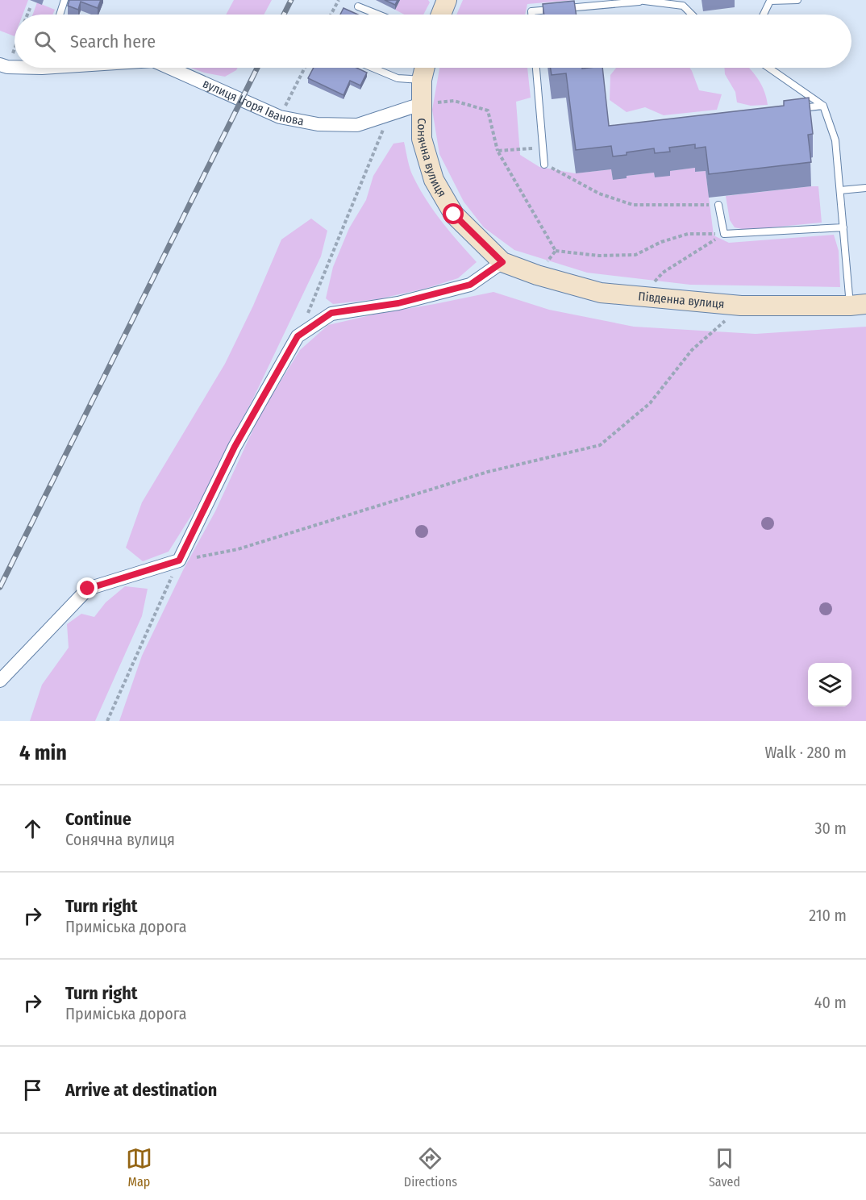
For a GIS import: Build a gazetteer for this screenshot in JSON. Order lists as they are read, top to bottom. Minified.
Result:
{"streets":{"street":["вулиця Ігоря Іванова","Сонячна вулиця","Південна вулиця"]},"crossings":[["вулиця Ігоря Іванова","Сонячна вулиця"],["Сонячна вулиця","Південна вулиця"]],"page":{"search":"Search here","heading":["4 min","Walk · 280 m"],"list":[["Continue","Сонячна вулиця","30 m"],["Turn right","Приміська дорога","210 m"],["Turn right","Приміська дорога","40 m"],"Arrive at destination"],"nav":["Map","Directions","Saved"]}}
